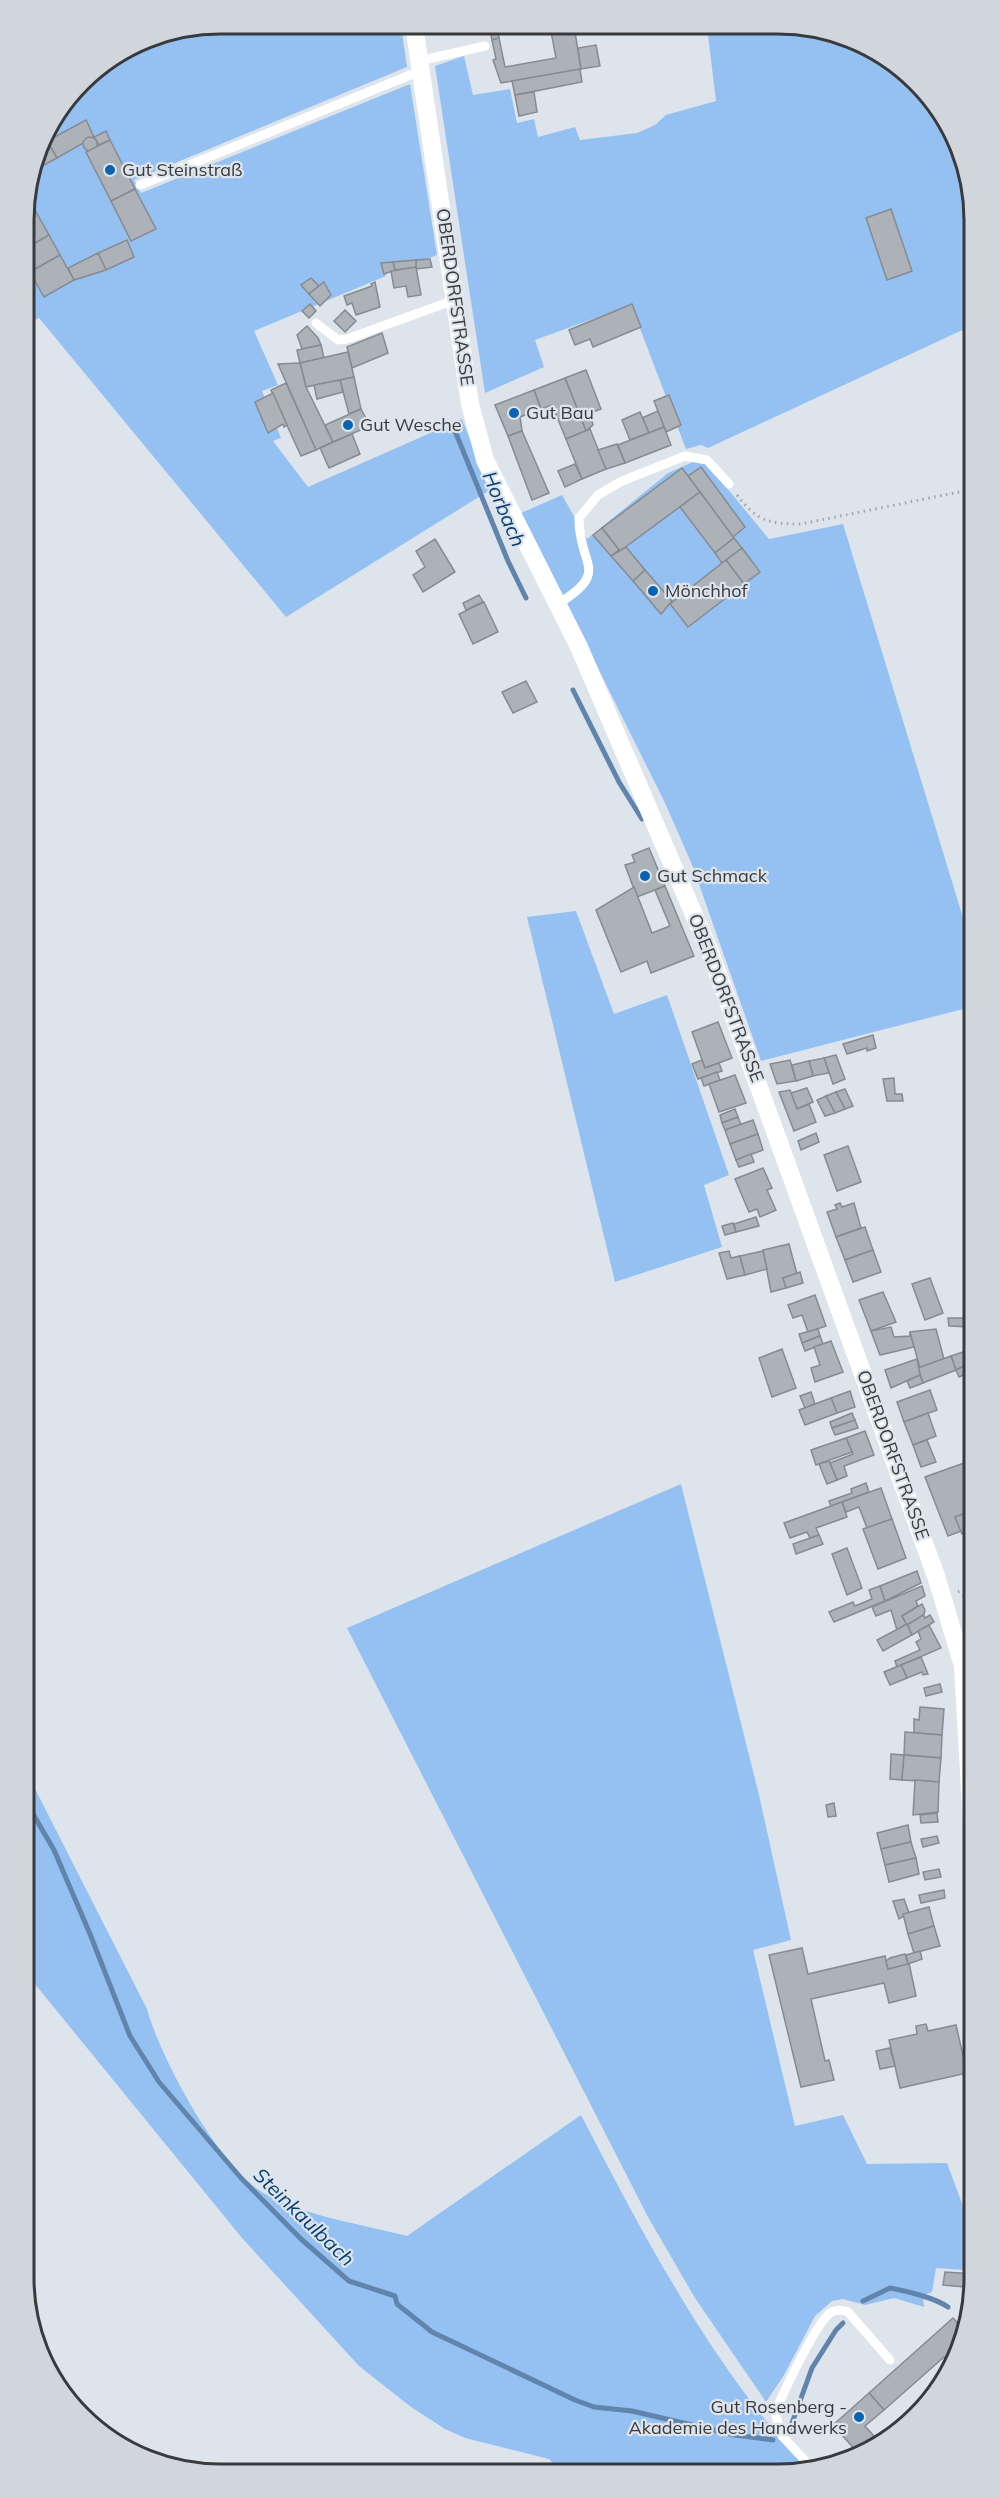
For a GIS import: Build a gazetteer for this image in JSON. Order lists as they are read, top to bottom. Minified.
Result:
{"streets":{"street":["OBERDORFSTRASSE"]},"water":["Horbach","Steinkaulbach"],"places":["Gut Steinstraß","Gut Bau","Gut Wesche","Mönchhof","Gut Schmack","Gut Rosenberg - Akademie des Handwerks"]}
